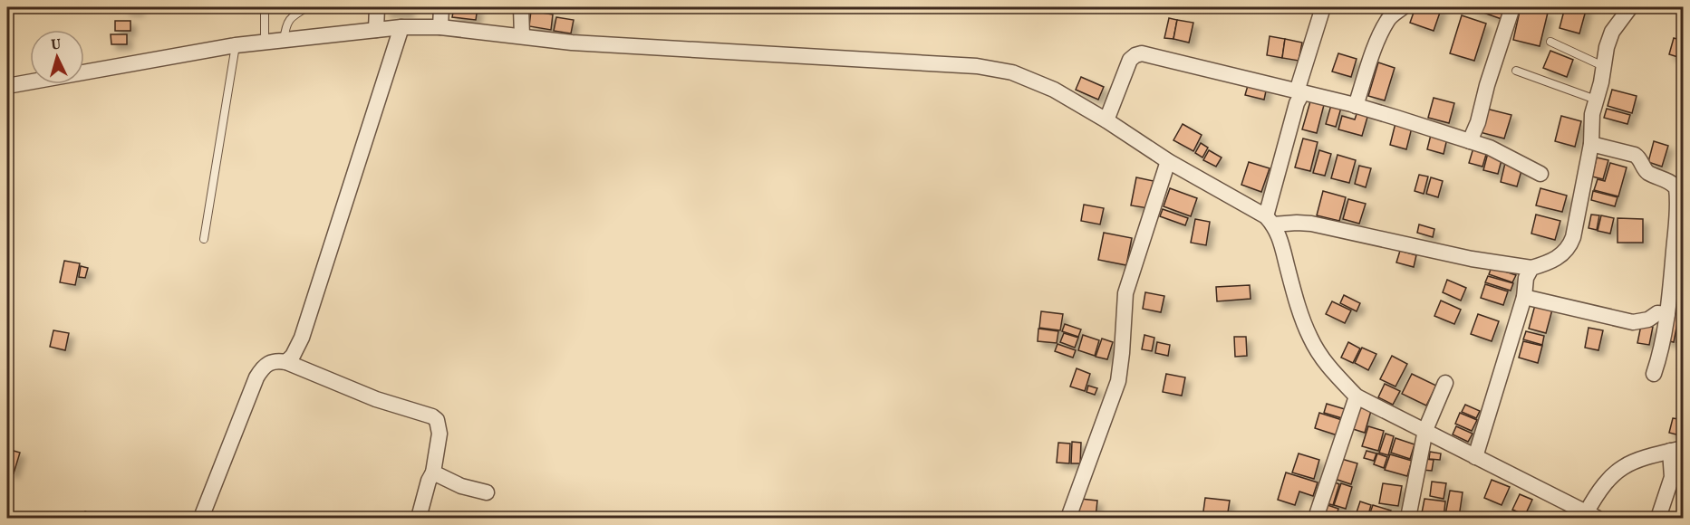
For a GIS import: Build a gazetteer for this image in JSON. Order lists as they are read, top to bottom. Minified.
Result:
{"north":"top"}
